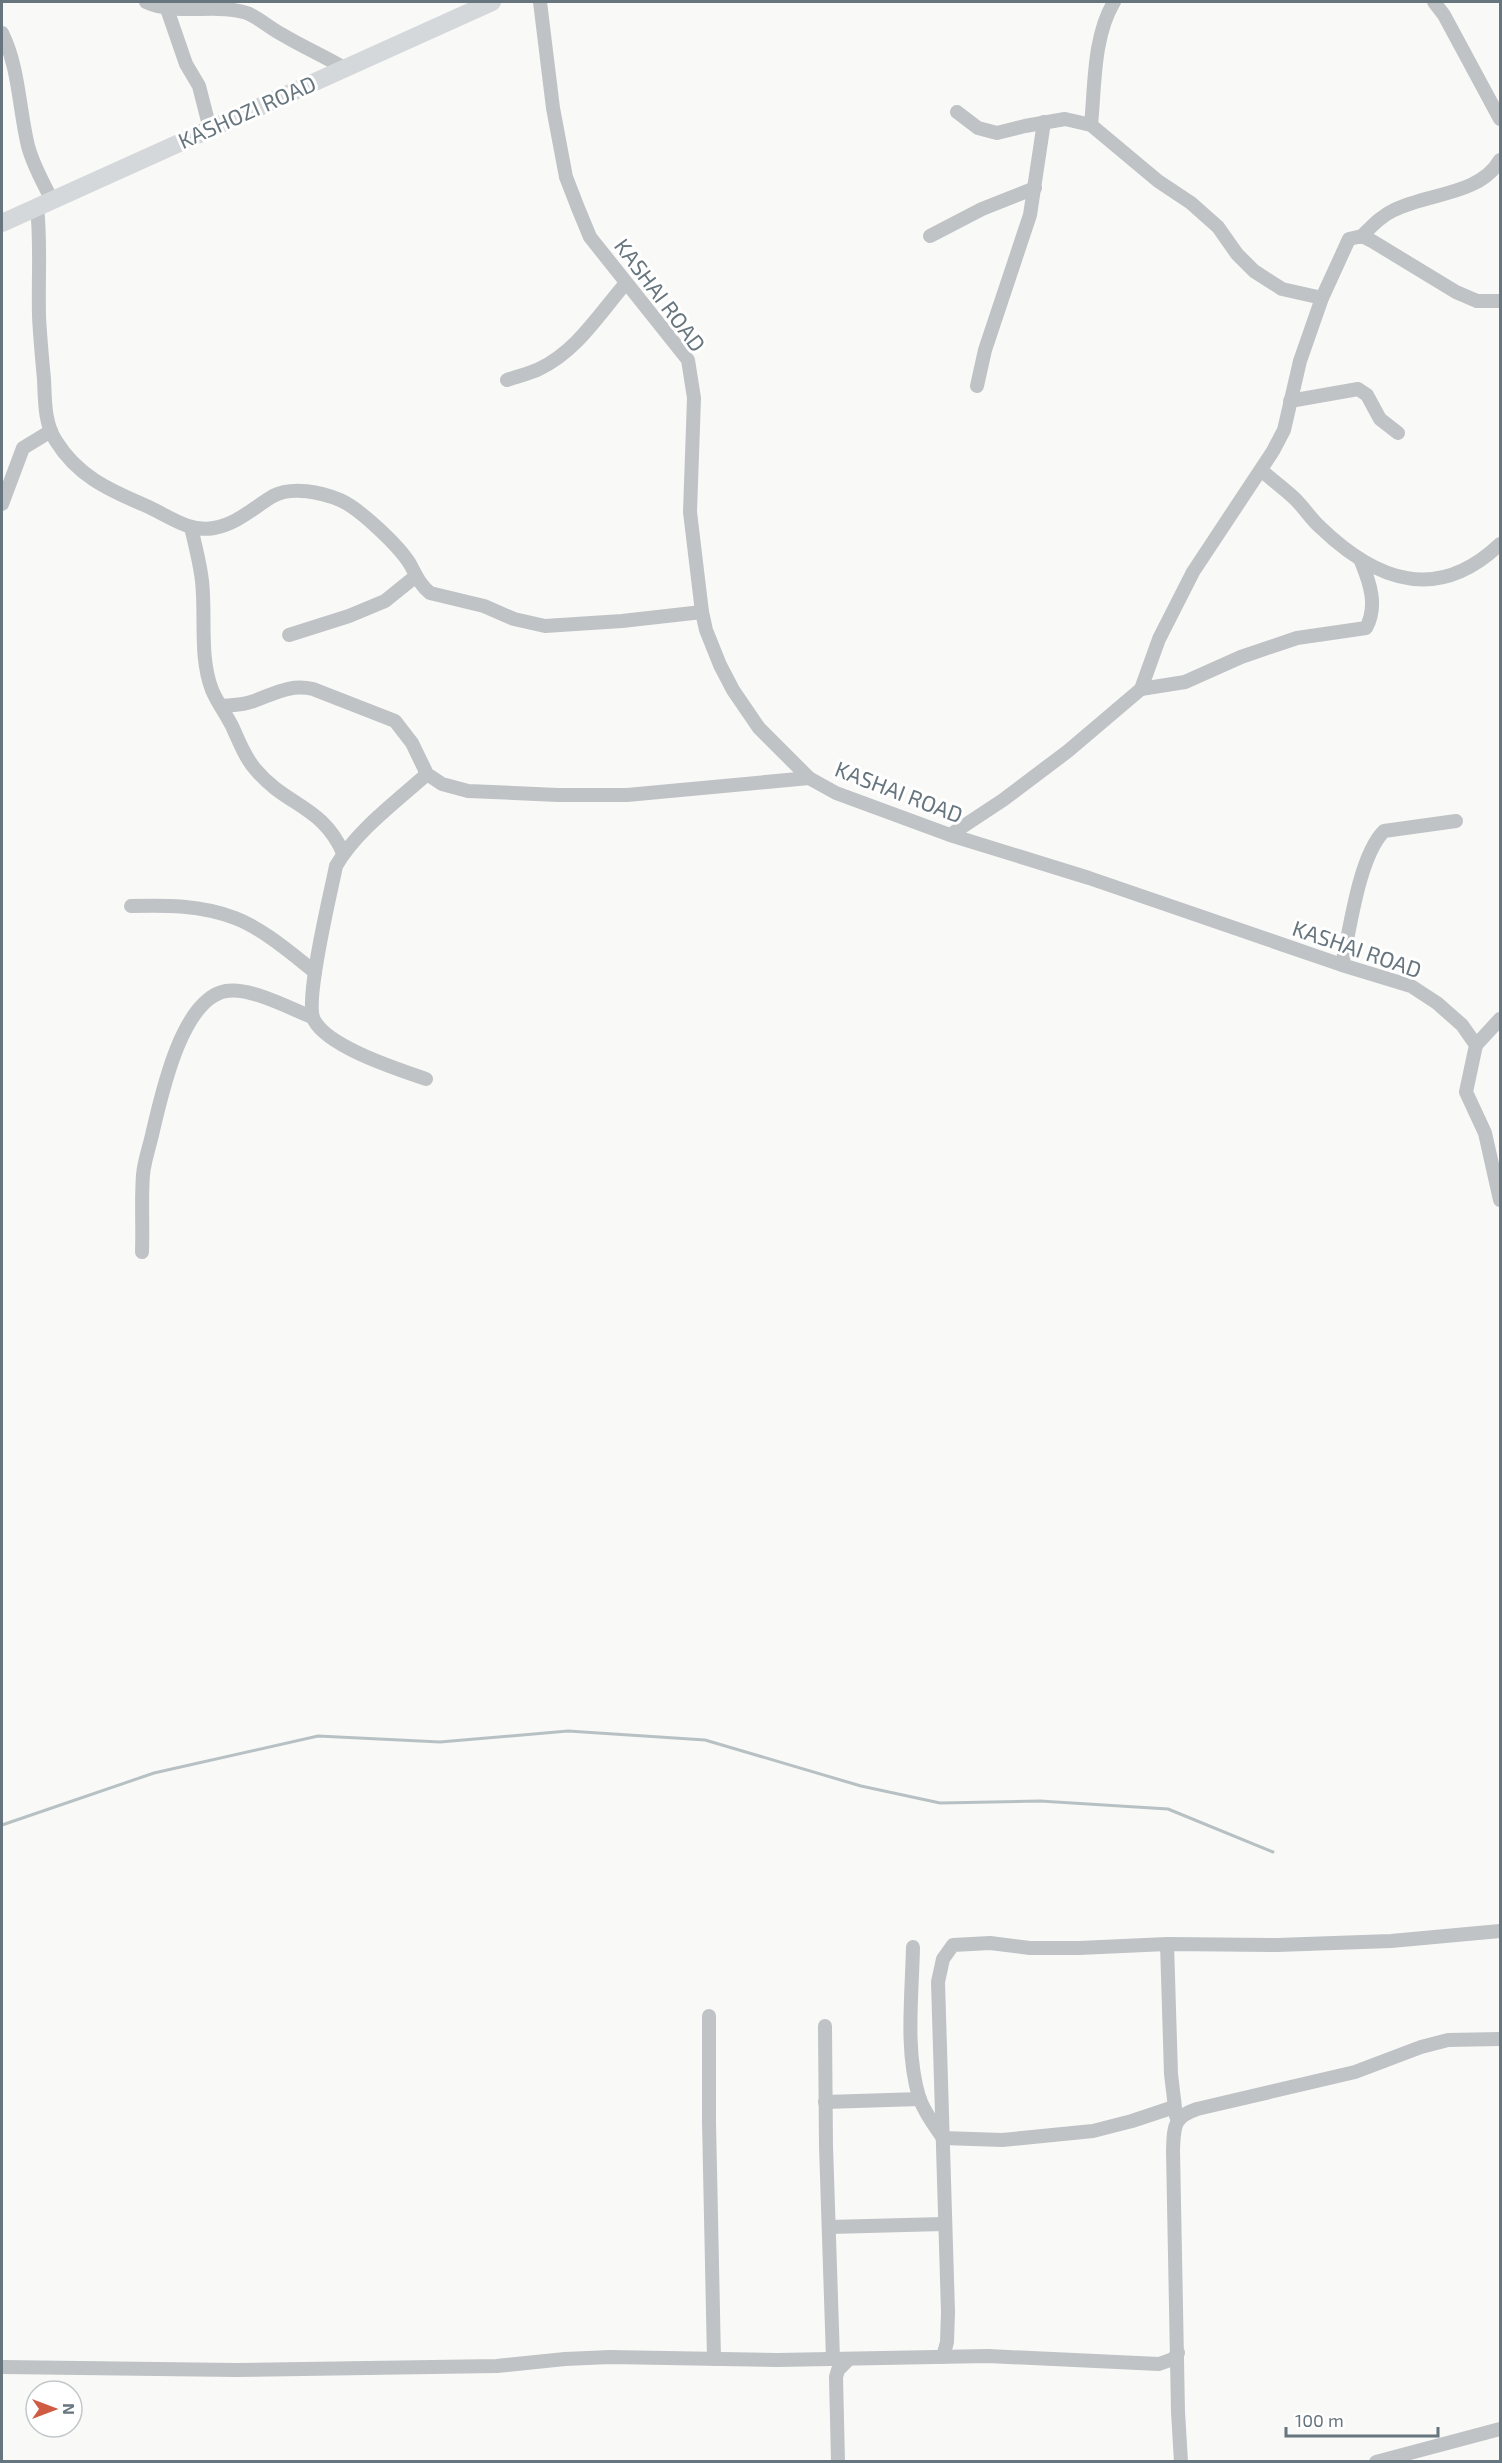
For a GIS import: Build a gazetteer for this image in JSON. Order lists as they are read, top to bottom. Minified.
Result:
{"streets":{"main road":["KASHOZI ROAD"],"street":["KASHAI ROAD"]},"scale_bar":"100 m","north":"right"}
